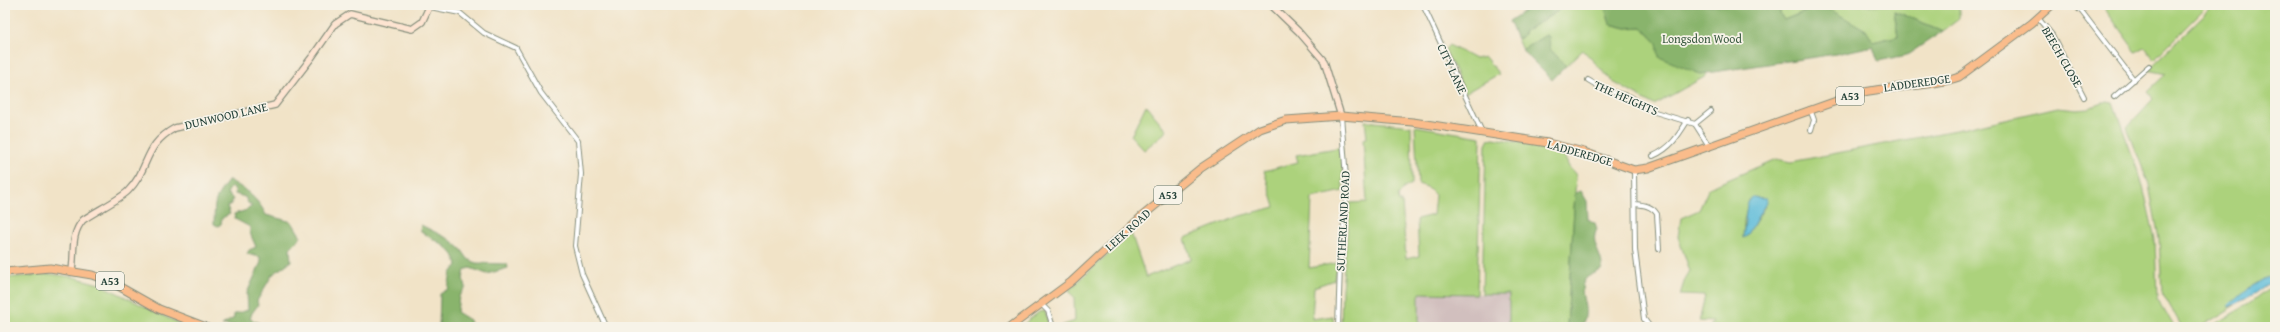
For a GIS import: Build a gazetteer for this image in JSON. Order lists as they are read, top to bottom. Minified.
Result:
{"streets":{"highway":["LADDEREDGE","A53","LEEK ROAD"],"street":["BEECH CLOSE","CITY LANE","THE HEIGHTS","DUNWOOD LANE","SUTHERLAND ROAD"]},"crossings":[["BEECH CLOSE","LADDEREDGE"],["CITY LANE","LADDEREDGE"],["LADDEREDGE","SUTHERLAND ROAD"],["LADDEREDGE","LEEK ROAD"],["A53","DUNWOOD LANE"],["SUTHERLAND ROAD","LEEK ROAD"]],"parks":["Longsdon Wood"]}
